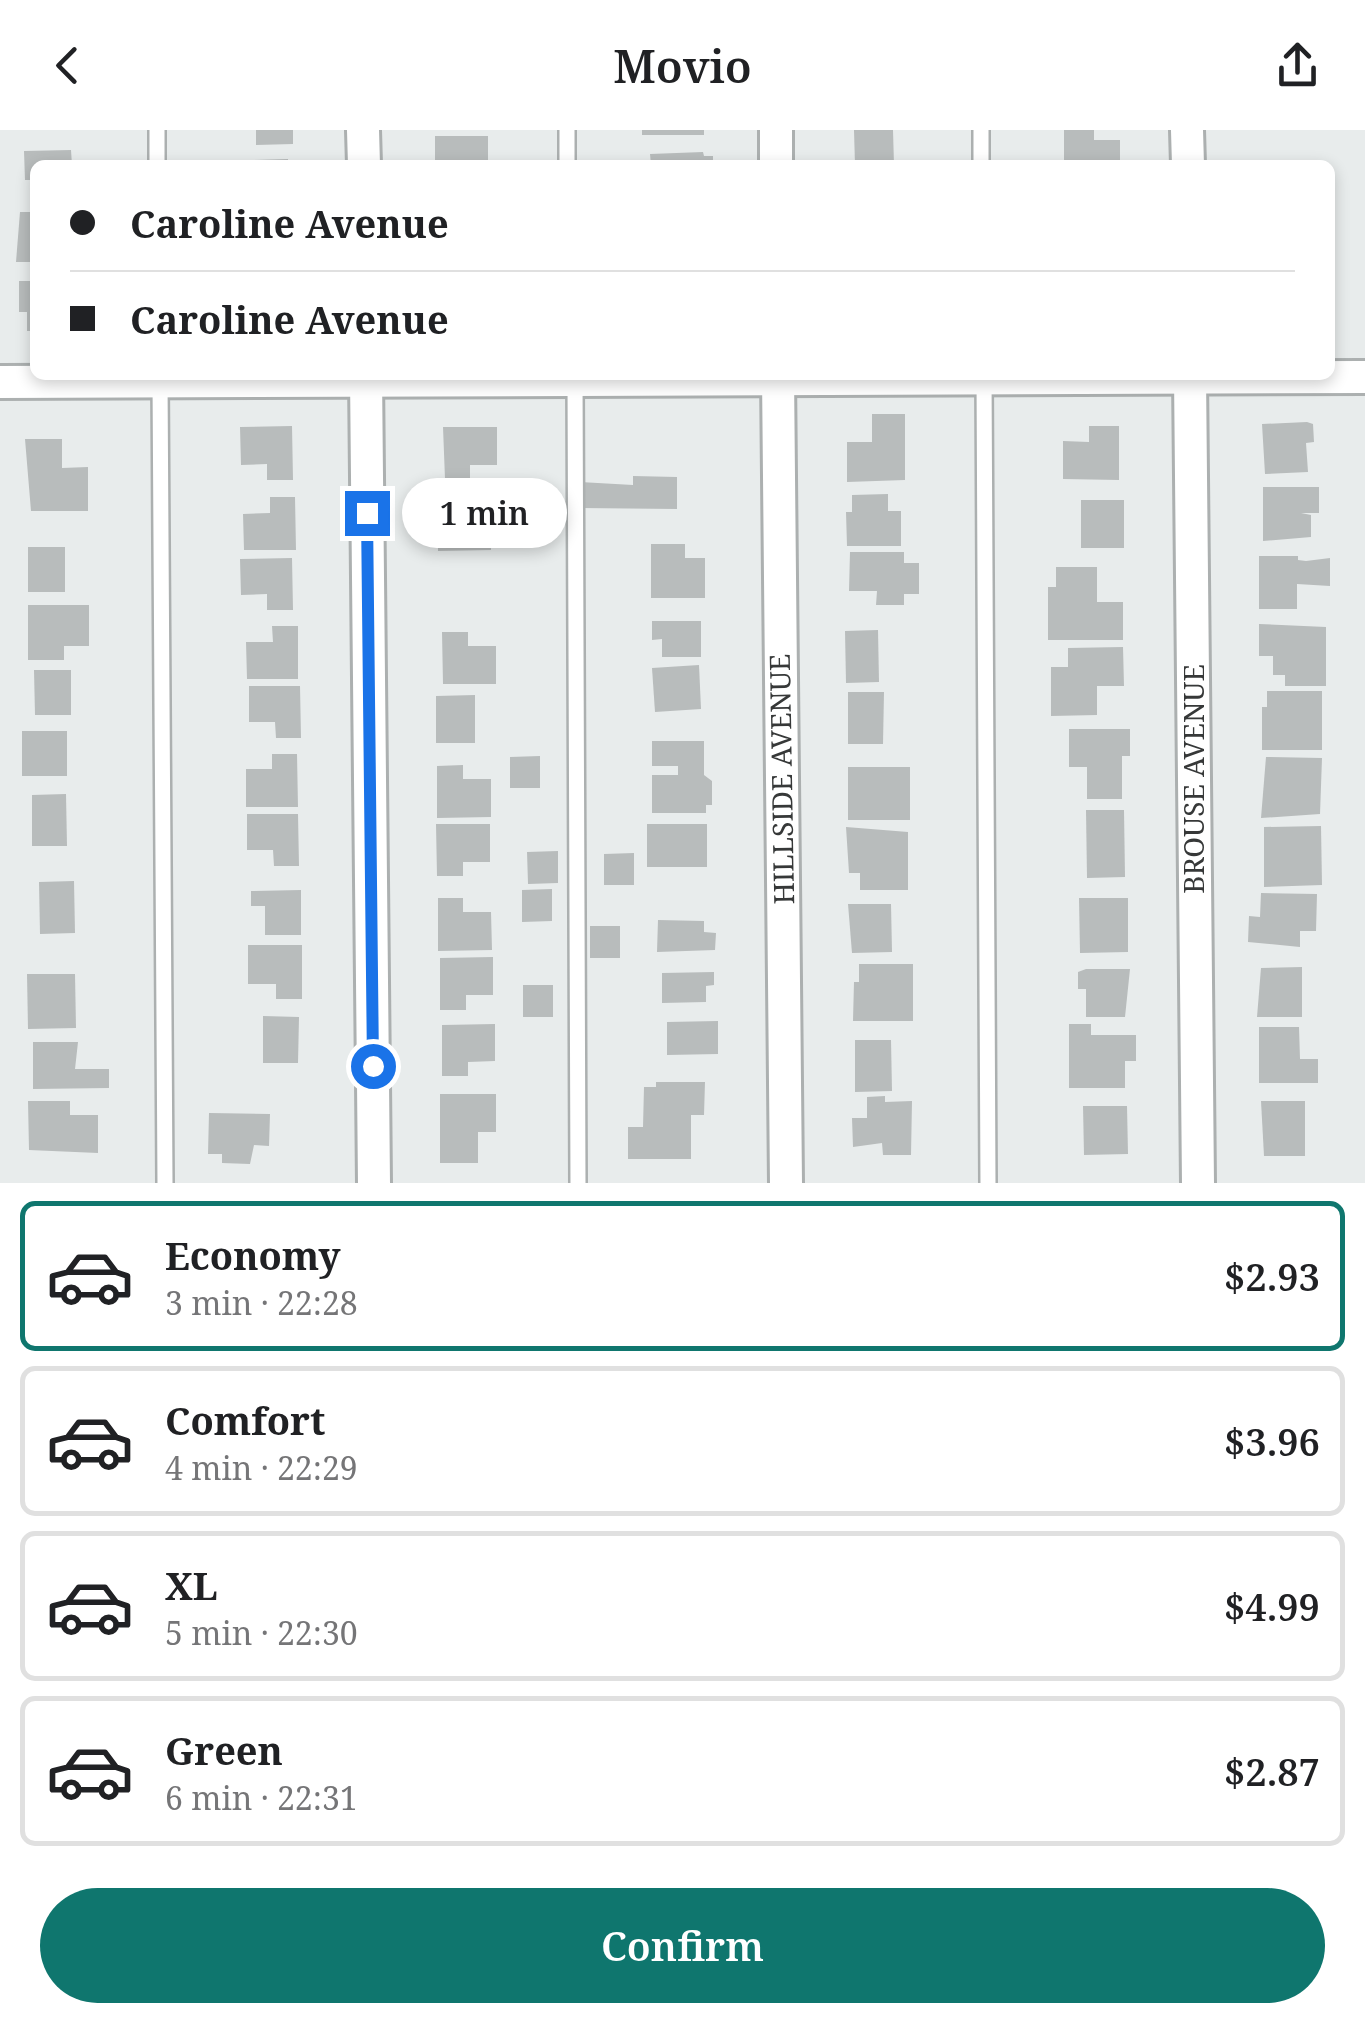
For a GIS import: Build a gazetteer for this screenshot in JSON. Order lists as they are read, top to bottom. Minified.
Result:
{"streets":{"street":["HILLSIDE AVENUE","BROUSE AVENUE"]},"page":{"header":"Movio","banner":["Caroline Avenue","Caroline Avenue"],"bubble":"1 min","list":[{"name":"Economy","note":"3 min · 22:28","value":"$2.93"},{"name":"Comfort","note":"4 min · 22:29","value":"$3.96"},{"name":"XL","note":"5 min · 22:30","value":"$4.99"},{"name":"Green","note":"6 min · 22:31","value":"$2.87"}],"buttons":"Confirm"}}
